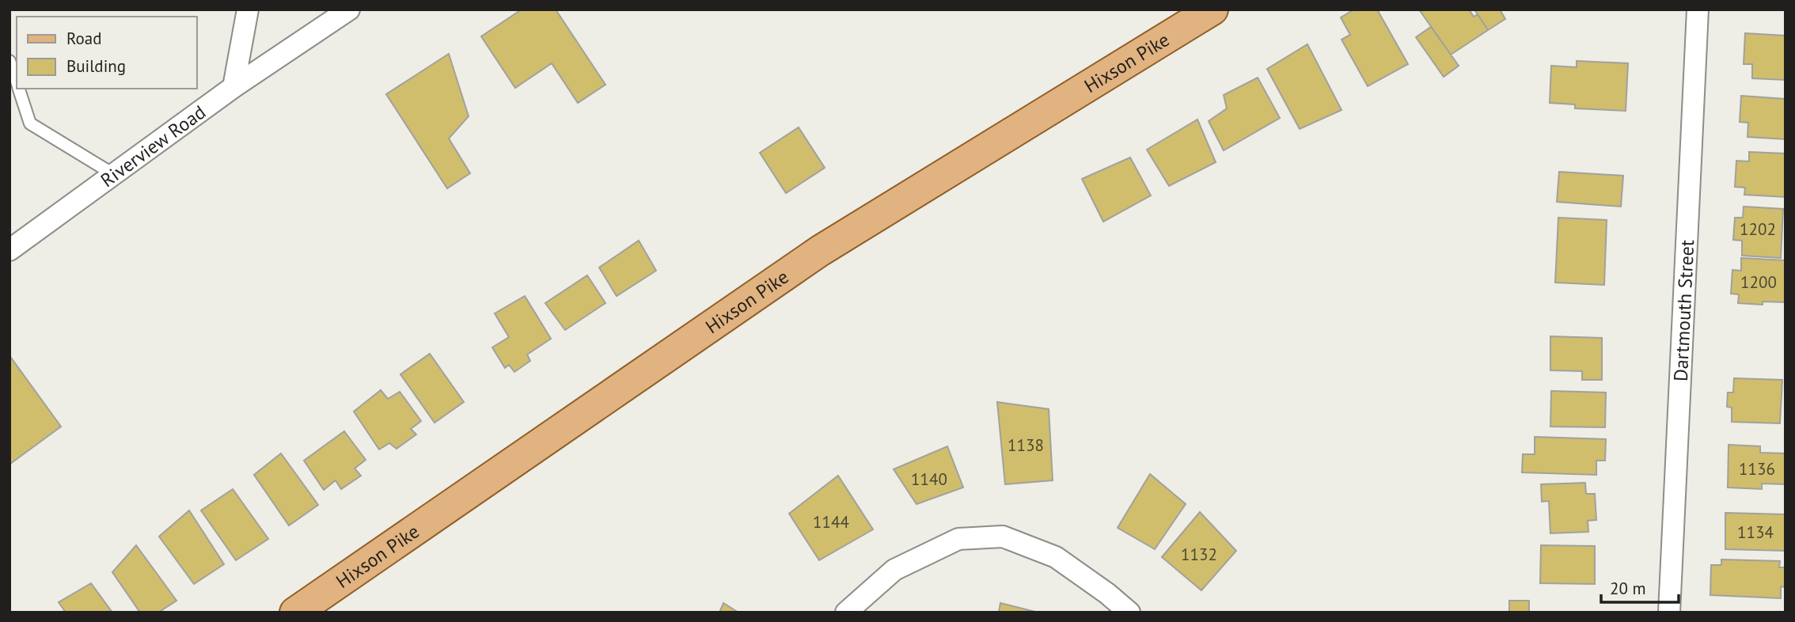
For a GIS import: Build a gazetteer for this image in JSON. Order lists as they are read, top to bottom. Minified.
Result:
{"streets":{"main road":["Hixson Pike"],"street":["Riverview Road","Dartmouth Street"]},"house_numbers":["1202","1200","1138","1136","1140","1144","1134","1132"],"legend":["Road","Building"],"scale_bar":"20 m"}
